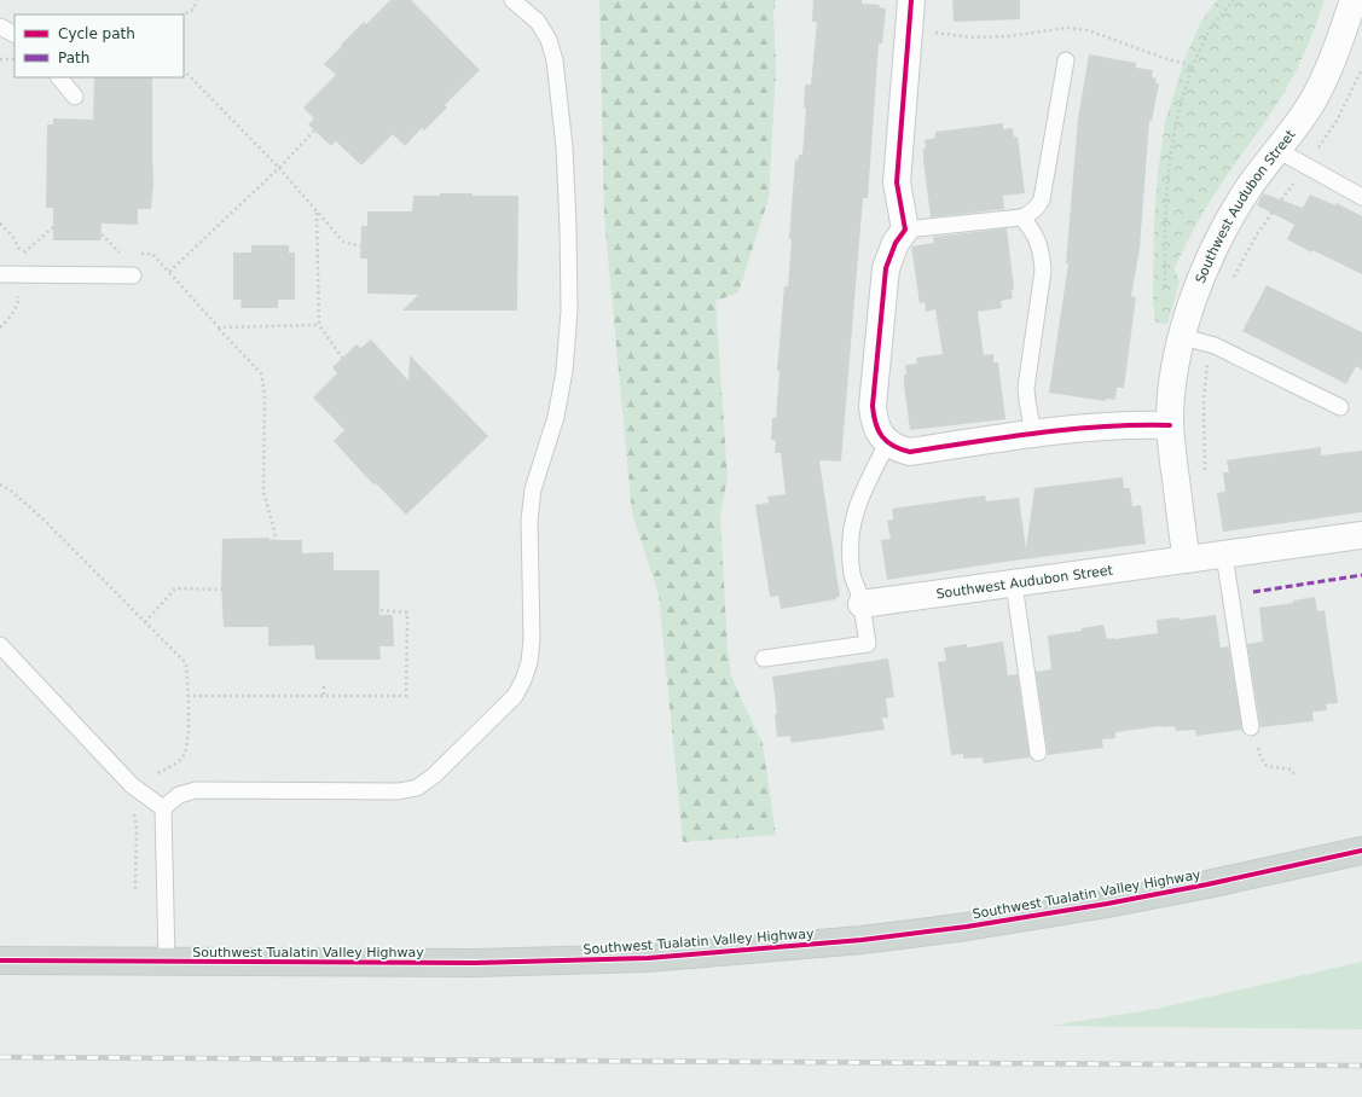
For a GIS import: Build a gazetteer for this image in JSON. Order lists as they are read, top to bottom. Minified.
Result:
{"streets":{"main road":["Southwest Tualatin Valley Highway"],"street":["Southwest Audubon Street"]},"legend":["Cycle path","Path"]}
